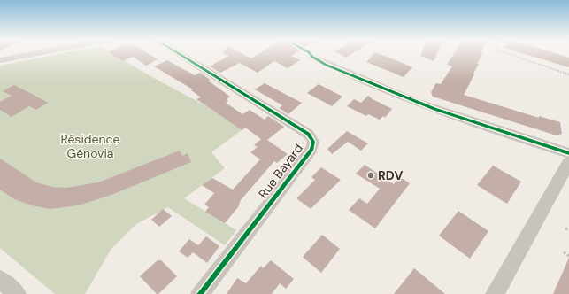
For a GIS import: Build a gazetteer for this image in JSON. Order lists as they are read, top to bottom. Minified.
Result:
{"streets":{"street":["Rue Bayard"]},"parks":["Résidence Génovia"],"places":["RDV"]}
